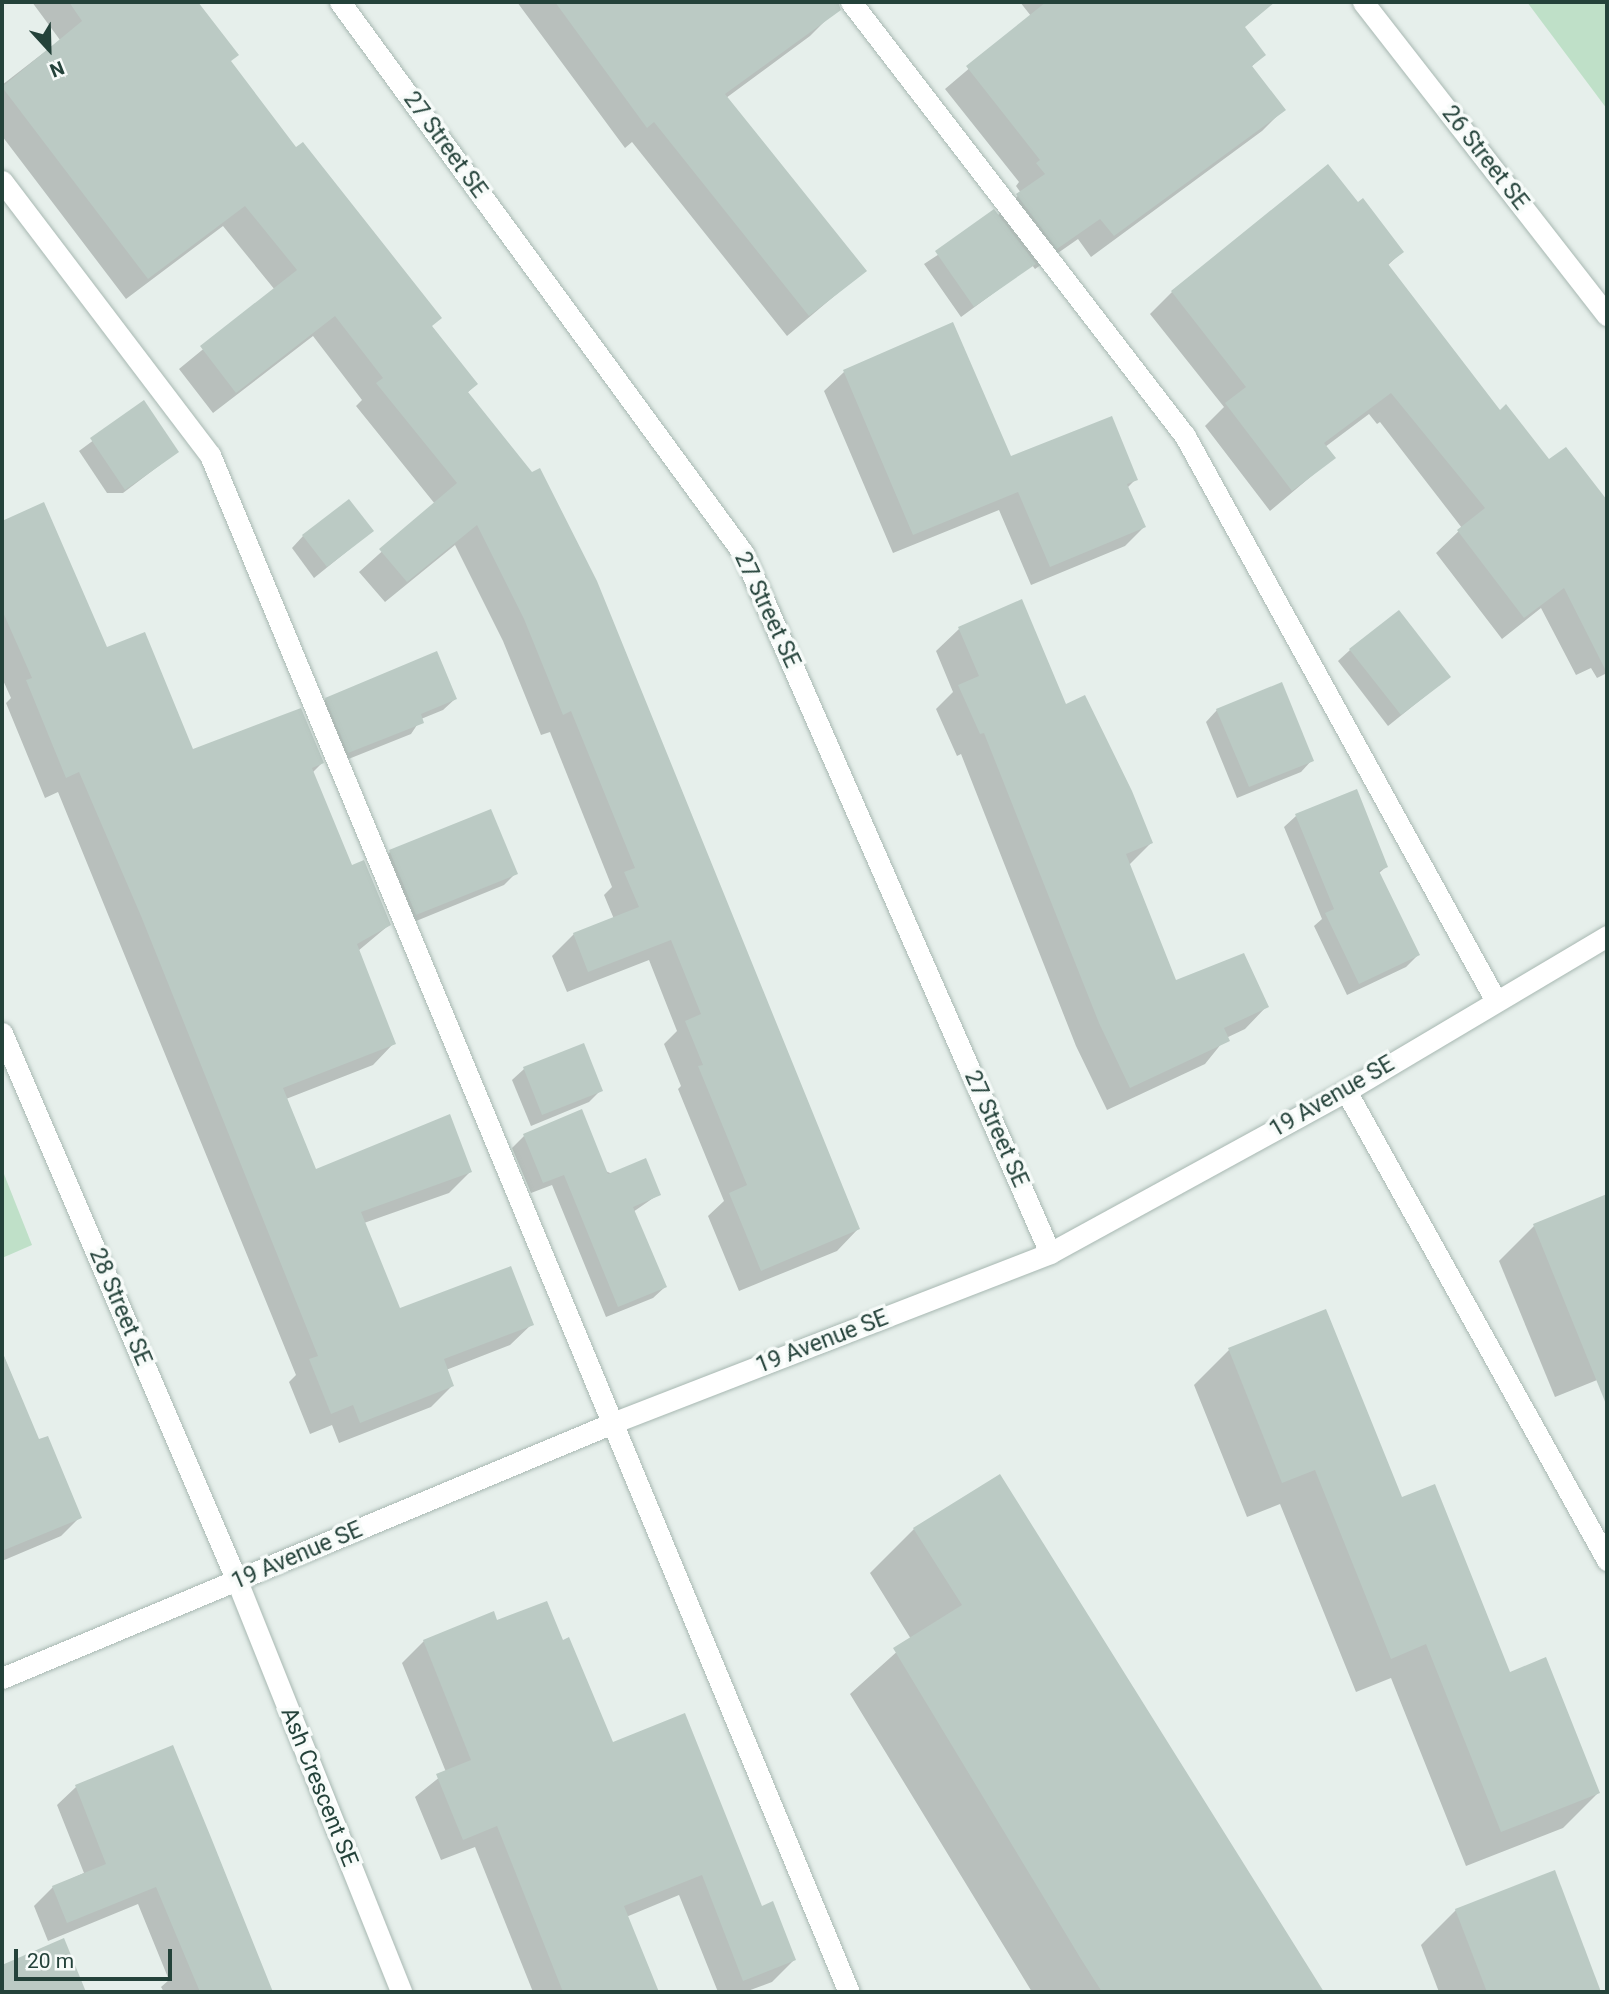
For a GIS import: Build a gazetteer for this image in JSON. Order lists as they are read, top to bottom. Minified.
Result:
{"streets":{"street":["27 Street SE","26 Street SE","19 Avenue SE","28 Street SE","Ash Crescent SE"]},"crossings":[["27 Street SE","19 Avenue SE"],["19 Avenue SE","28 Street SE"],["19 Avenue SE","Ash Crescent SE"],["28 Street SE","Ash Crescent SE"]],"scale_bar":"20 m","north":"bottom"}
